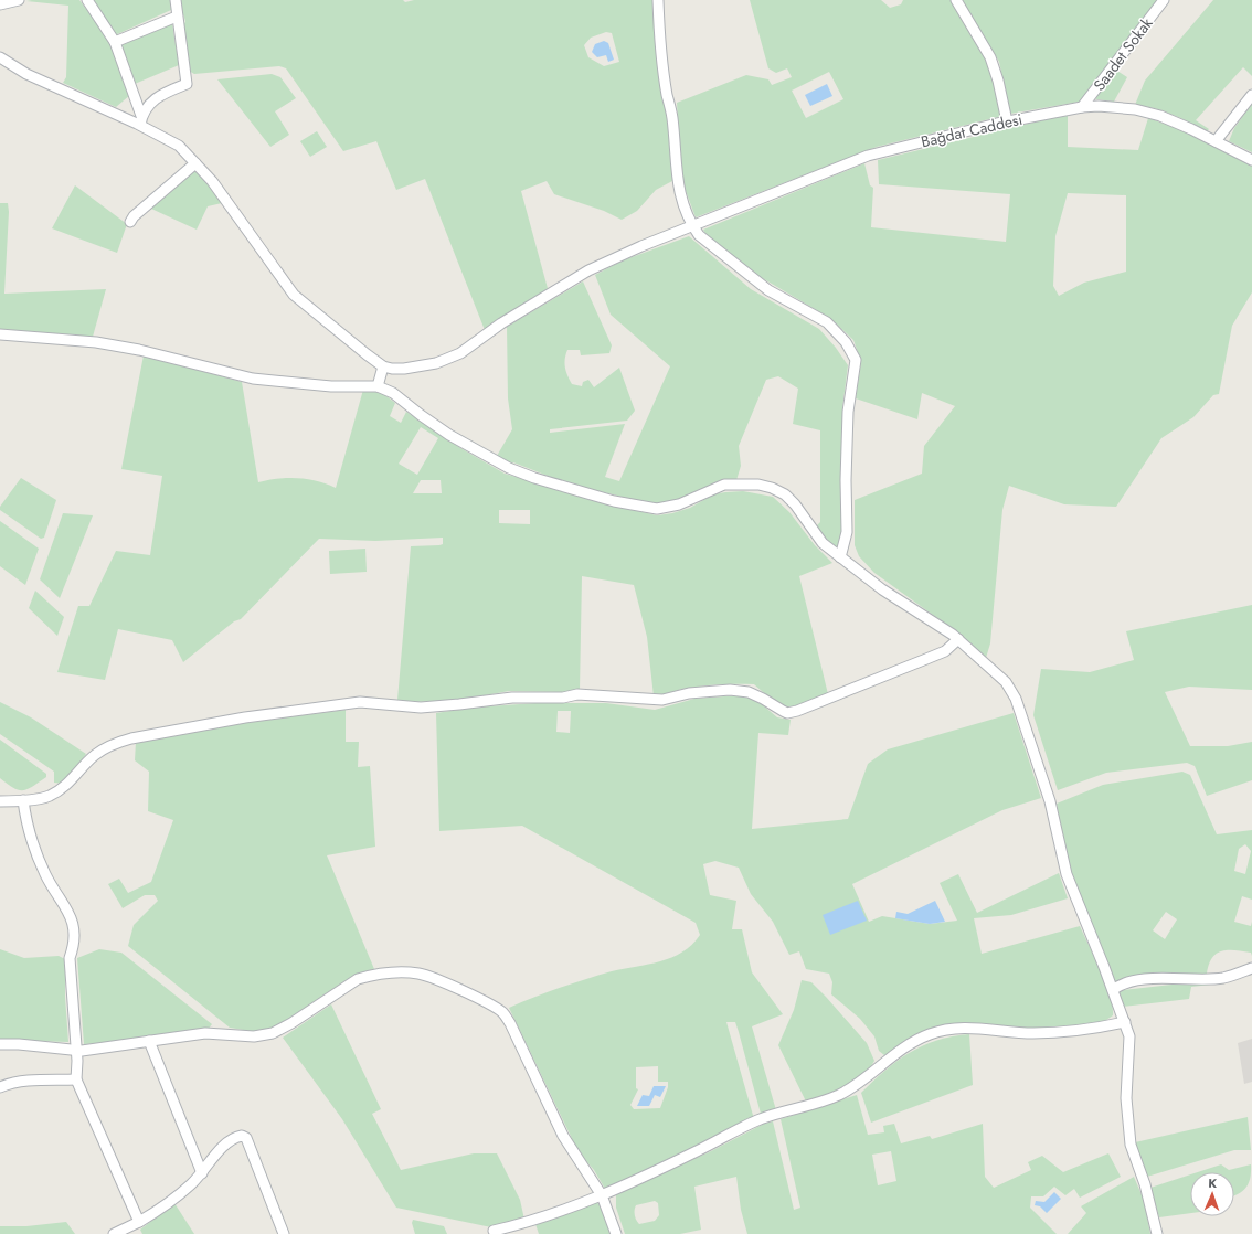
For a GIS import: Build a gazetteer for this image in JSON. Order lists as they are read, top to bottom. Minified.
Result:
{"streets":{"street":["Saadet Sokak","Bağdat Caddesi"]},"crossings":[["Saadet Sokak","Bağdat Caddesi"]],"north":"top"}
